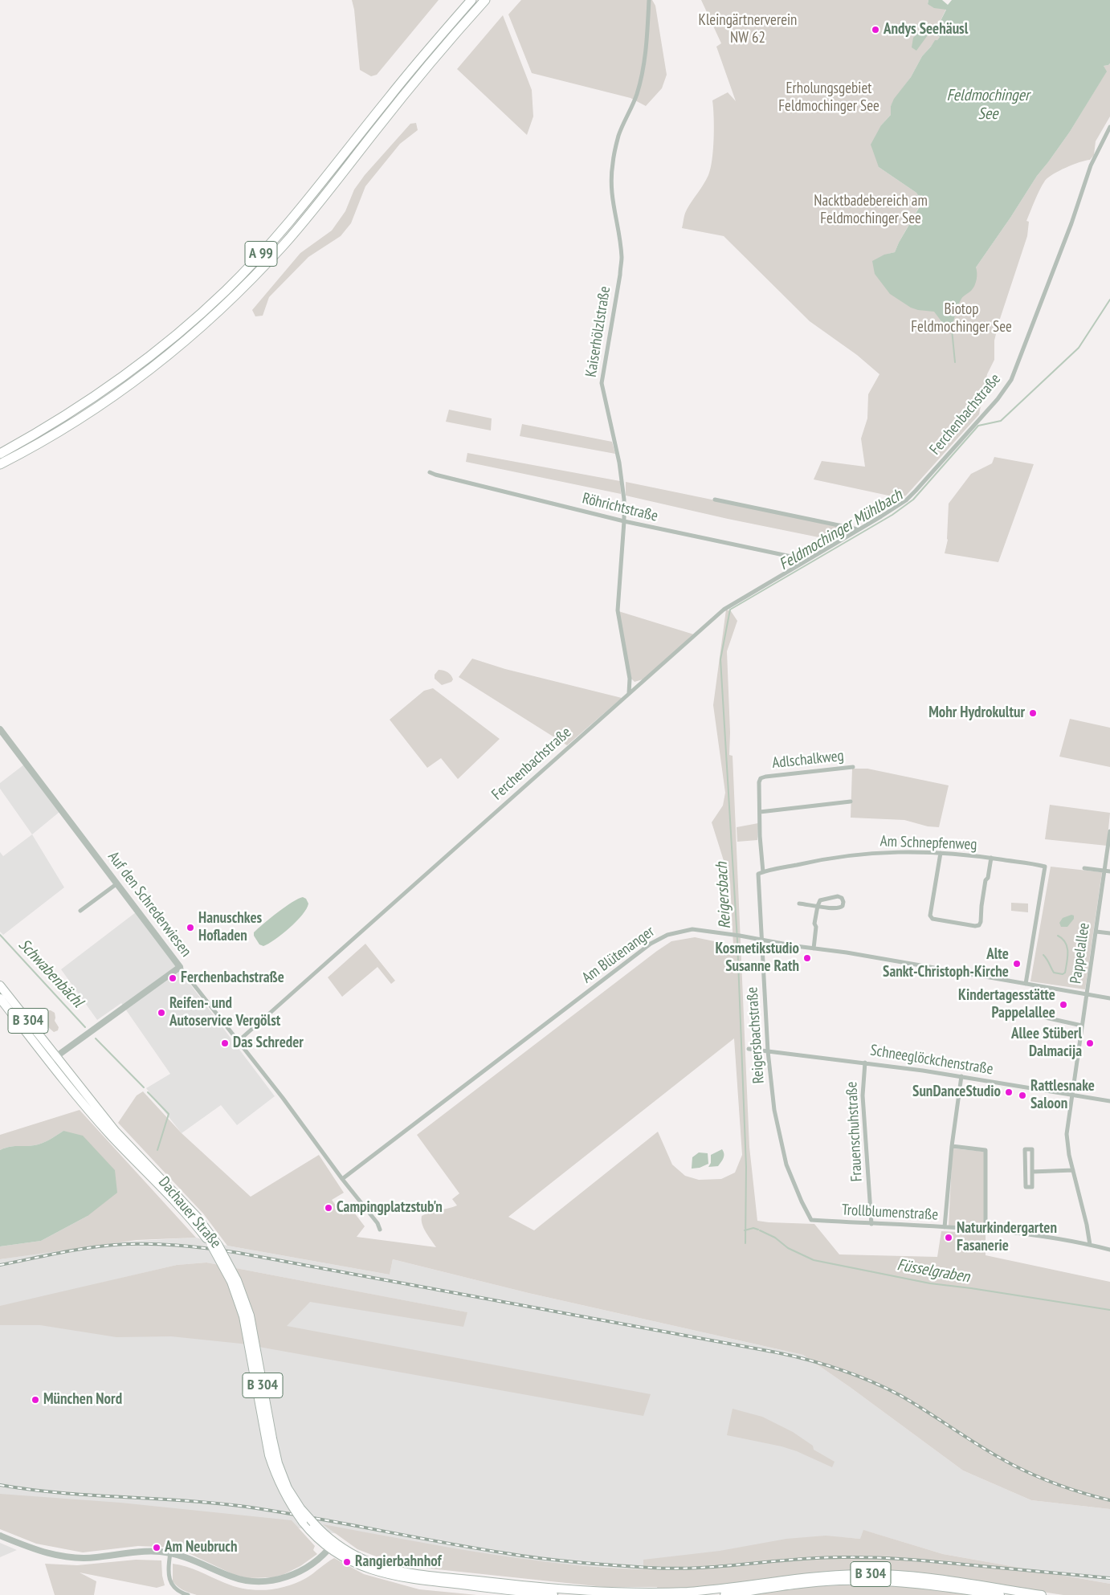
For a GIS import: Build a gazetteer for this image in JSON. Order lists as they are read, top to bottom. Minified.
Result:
{"streets":{"highway":["A 99"],"main road":["B 304","Dachauer Straße"],"street":["Kaiserhölzlstraße","Ferchenbachstraße","Röhrichtstraße","Adlschalkweg","Am Schnepfenweg","Auf den Schrederwiesen","Pappelallee","Am Blütenanger","Reigersbachstraße","Schneeglöckchenstraße","Frauenschuhstraße","Trollblumenstraße"]},"crossings":[["Kaiserhölzlstraße","Ferchenbachstraße"],["Kaiserhölzlstraße","Röhrichtstraße"],["Ferchenbachstraße","Röhrichtstraße"],["Ferchenbachstraße","Auf den Schrederwiesen"],["Adlschalkweg","Reigersbachstraße"],["Am Schnepfenweg","Am Blütenanger"],["Am Schnepfenweg","Reigersbachstraße"],["Auf den Schrederwiesen","Am Blütenanger"],["Pappelallee","Am Blütenanger"],["Pappelallee","Schneeglöckchenstraße"],["Pappelallee","Trollblumenstraße"],["Am Blütenanger","Reigersbachstraße"],["Reigersbachstraße","Schneeglöckchenstraße"],["Reigersbachstraße","Trollblumenstraße"],["Schneeglöckchenstraße","Frauenschuhstraße"],["Frauenschuhstraße","Trollblumenstraße"]],"water":["Feldmochinger See","Feldmochinger Mühlbach","Reigersbach","Schwabenbächl","Füsselgraben"],"parks":["Kleingärtnerverein NW 62","Erholungsgebiet Feldmochinger See","Nacktbadebereich am Feldmochinger See","Biotop Feldmochinger See"],"places":["Andys Seehäusl","Mohr Hydrokultur","Hanuschkes Hofladen","Kosmetikstudio Susanne Rath","Alte Sankt-Christoph-Kirche","Ferchenbachstraße","Kindertagesstätte Pappelallee","Reifen- und Autoservice Vergölst","Das Schreder","Allee Stüberl Dalmacija","SunDanceStudio","Rattlesnake Saloon","Campingplatzstub'n","Naturkindergarten Fasanerie","München Nord","Am Neubruch","Rangierbahnhof"]}
